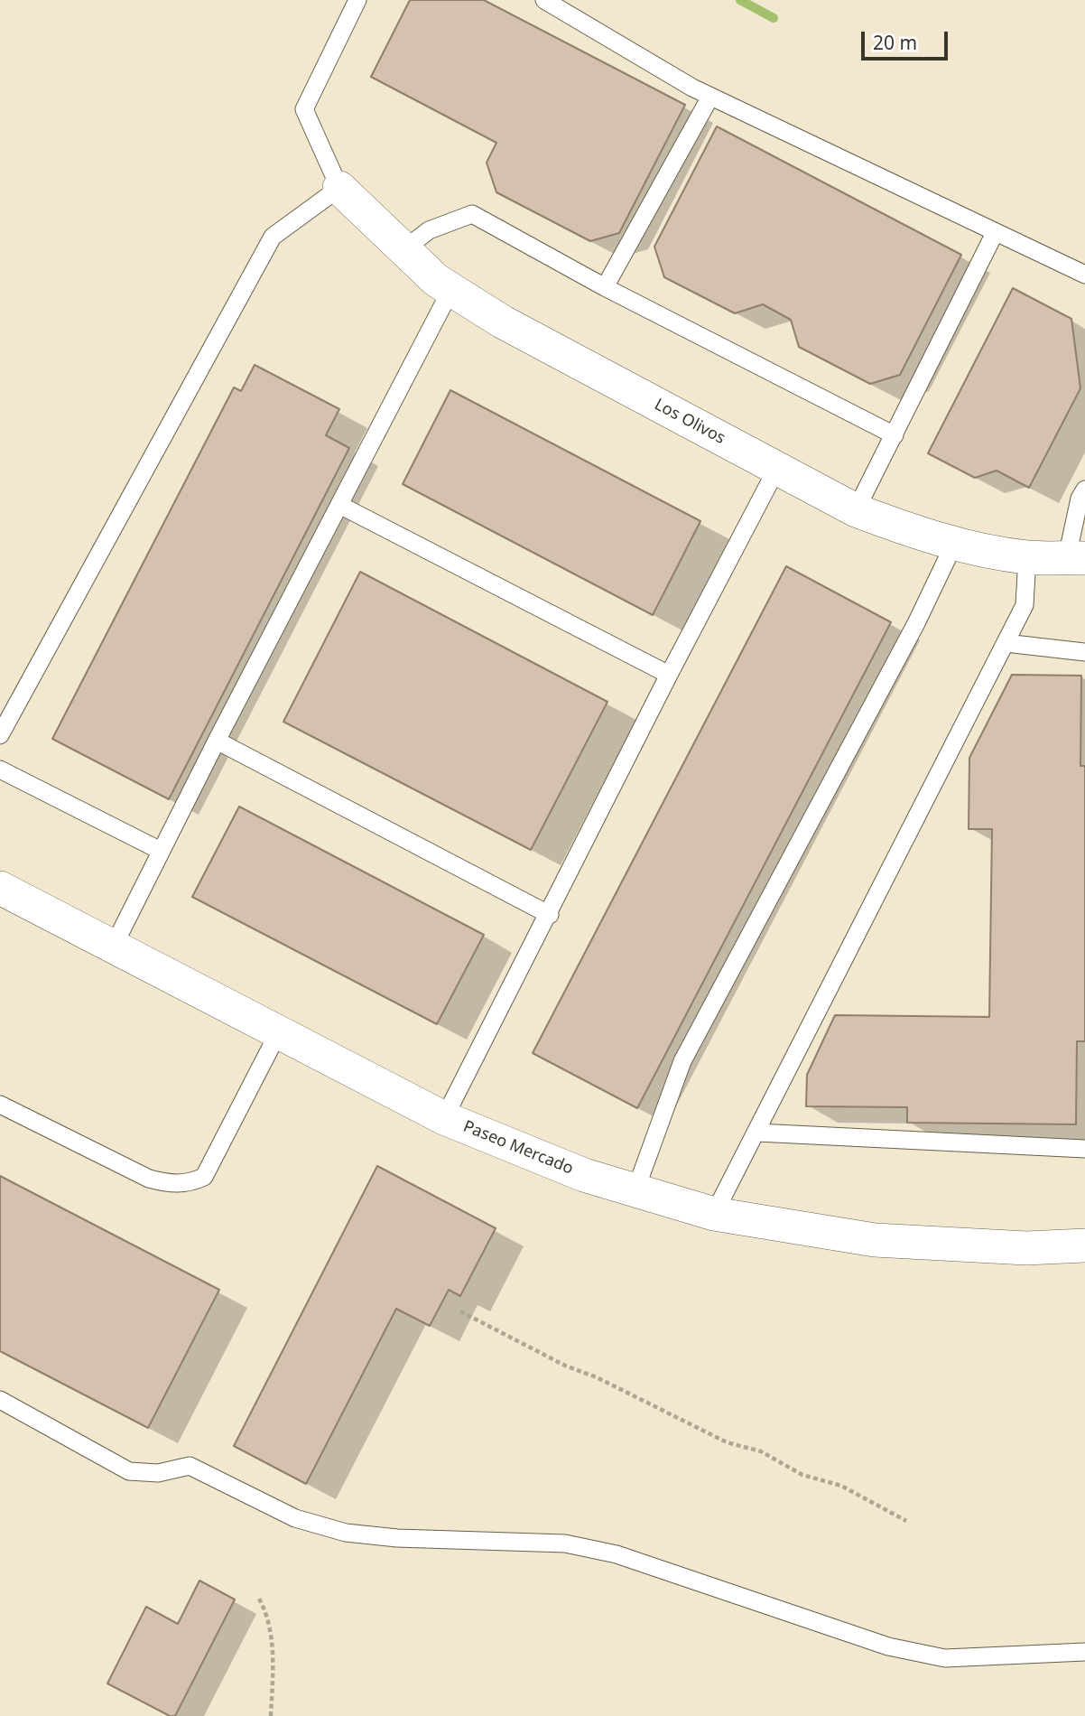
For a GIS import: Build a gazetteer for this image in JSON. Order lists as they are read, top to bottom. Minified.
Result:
{"streets":{"street":["Los Olivos","Paseo Mercado"]},"scale_bar":"20 m"}
